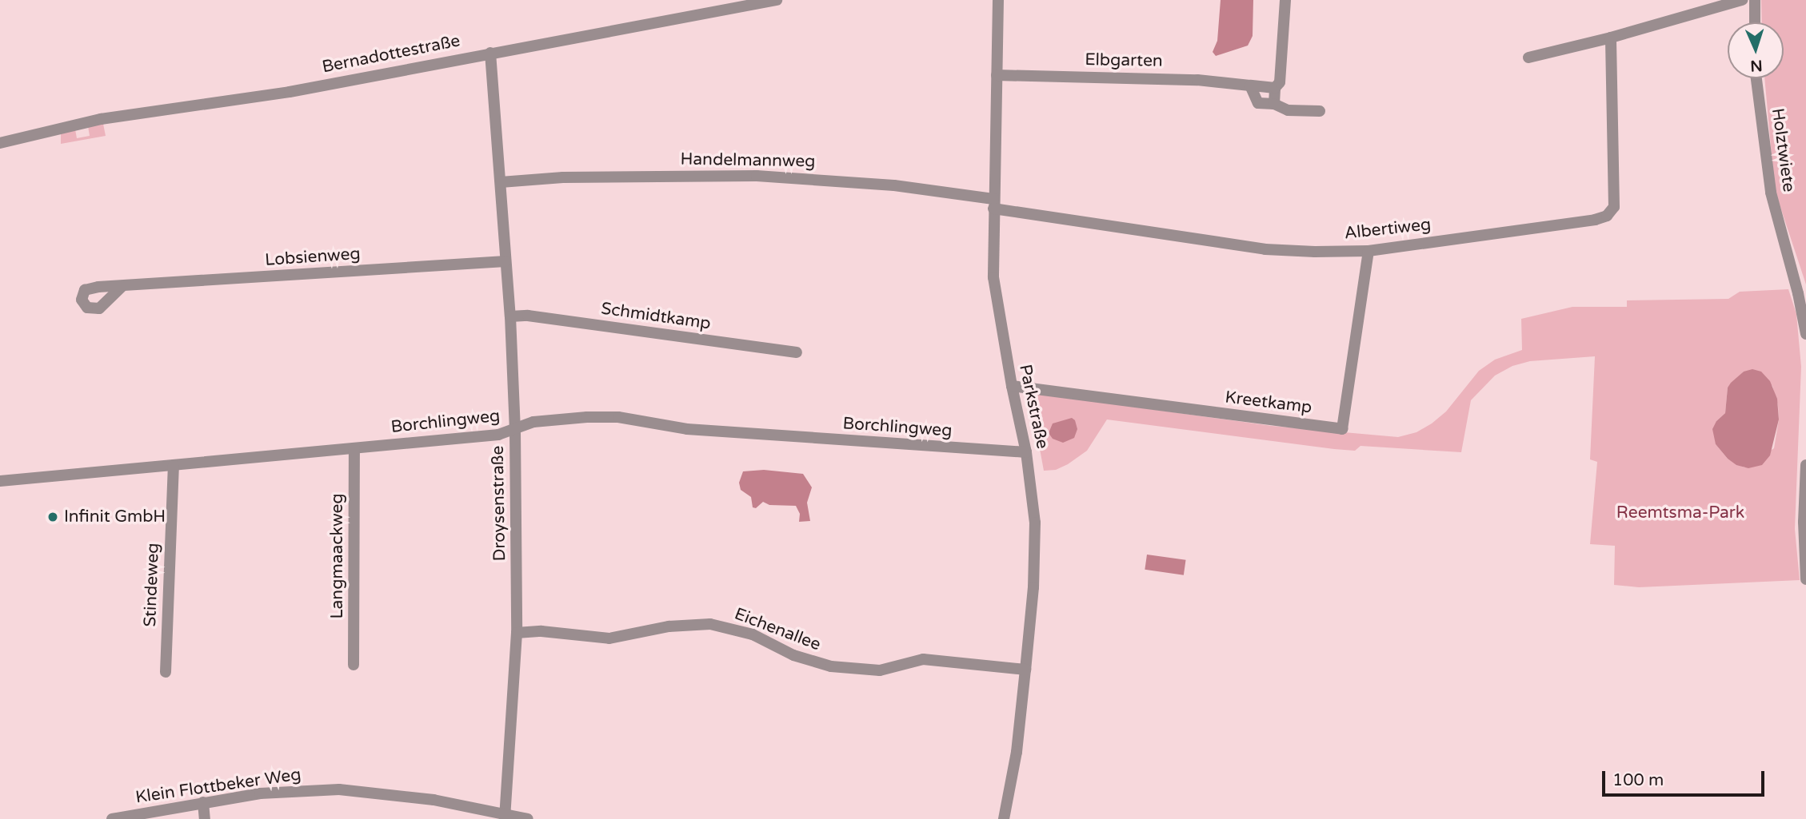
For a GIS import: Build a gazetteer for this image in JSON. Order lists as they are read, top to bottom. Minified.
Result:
{"streets":{"street":["Bernadottestraße","Elbgarten","Holztwiete","Handelmannweg","Albertiweg","Lobsienweg","Schmidtkamp","Kreetkamp","Parkstraße","Borchlingweg","Droysenstraße","Langmaackweg","Stindeweg","Eichenallee","Klein Flottbeker Weg"]},"crossings":[["Bernadottestraße","Droysenstraße"],["Elbgarten","Parkstraße"],["Handelmannweg","Albertiweg"],["Handelmannweg","Parkstraße"],["Handelmannweg","Droysenstraße"],["Albertiweg","Kreetkamp"],["Albertiweg","Parkstraße"],["Lobsienweg","Droysenstraße"],["Schmidtkamp","Droysenstraße"],["Kreetkamp","Parkstraße"],["Parkstraße","Borchlingweg"],["Parkstraße","Eichenallee"],["Borchlingweg","Droysenstraße"],["Borchlingweg","Langmaackweg"],["Borchlingweg","Stindeweg"],["Droysenstraße","Eichenallee"],["Droysenstraße","Klein Flottbeker Weg"]],"parks":["Reemtsma-Park"],"places":["Infinit GmbH"],"scale_bar":"100 m","north":"bottom"}
